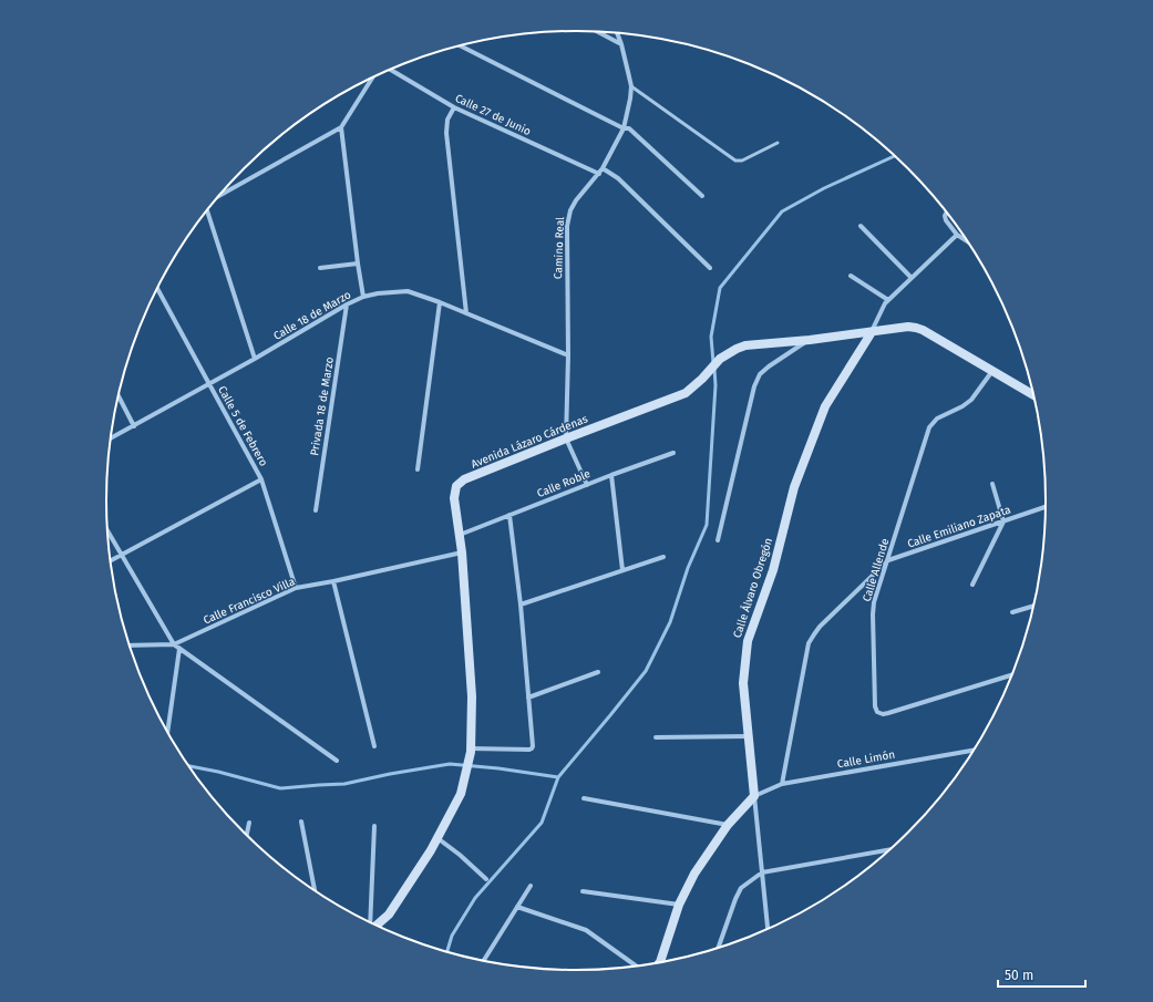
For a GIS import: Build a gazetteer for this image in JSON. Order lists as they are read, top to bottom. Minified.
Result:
{"streets":{"street":["Calle 27 de Junio","Camino Real","Calle 18 de Marzo","Privada 18 de Marzo","Calle 5 de Febrero","Avenida Lázaro Cárdenas","Calle Roble","Calle Emiliano Zapata","Calle Allende","Calle Álvaro Obregón","Calle Francisco Villa","Calle Limón"]},"crossings":[["Calle 27 de Junio","Camino Real"],["Camino Real","Calle 18 de Marzo"],["Camino Real","Avenida Lázaro Cárdenas"],["Camino Real","Calle Roble"],["Calle 18 de Marzo","Privada 18 de Marzo"],["Calle 18 de Marzo","Calle 5 de Febrero"],["Calle 5 de Febrero","Calle Francisco Villa"],["Avenida Lázaro Cárdenas","Calle Roble"],["Avenida Lázaro Cárdenas","Calle Allende"],["Avenida Lázaro Cárdenas","Calle Álvaro Obregón"],["Avenida Lázaro Cárdenas","Calle Francisco Villa"],["Calle Emiliano Zapata","Calle Allende"],["Calle Emiliano Zapata","Calle Limón"],["Calle Álvaro Obregón","Calle Limón"]],"scale_bar":"50 m"}
